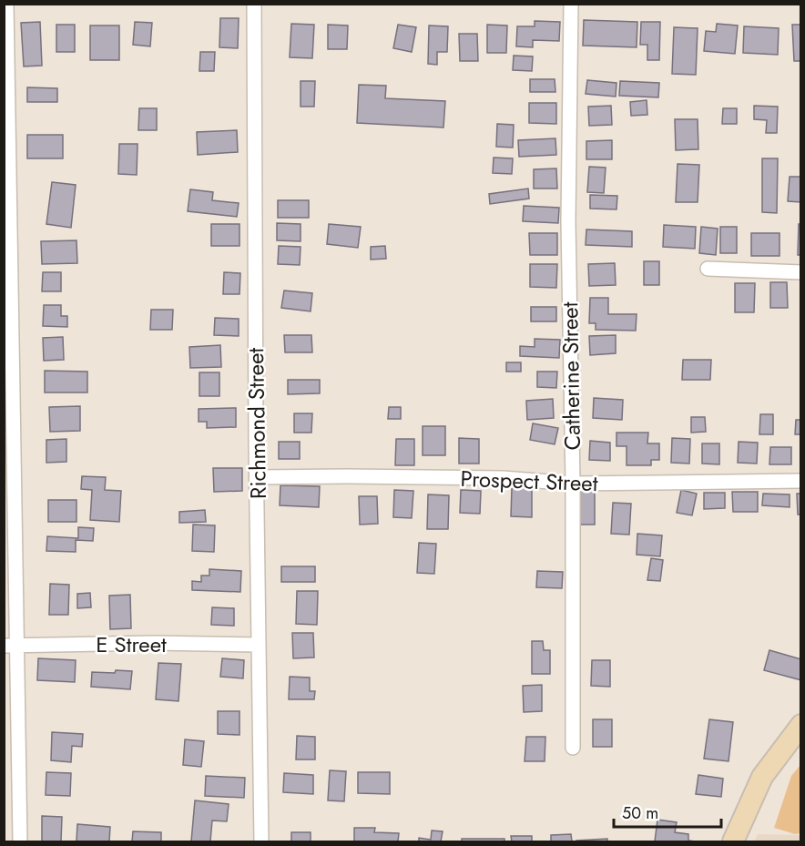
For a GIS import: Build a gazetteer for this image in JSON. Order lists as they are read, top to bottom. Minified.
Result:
{"streets":{"street":["Catherine Street","Richmond Street","Prospect Street","E Street"]},"crossings":[["Catherine Street","Prospect Street"],["Richmond Street","Prospect Street"],["Richmond Street","E Street"]],"scale_bar":"50 m"}
